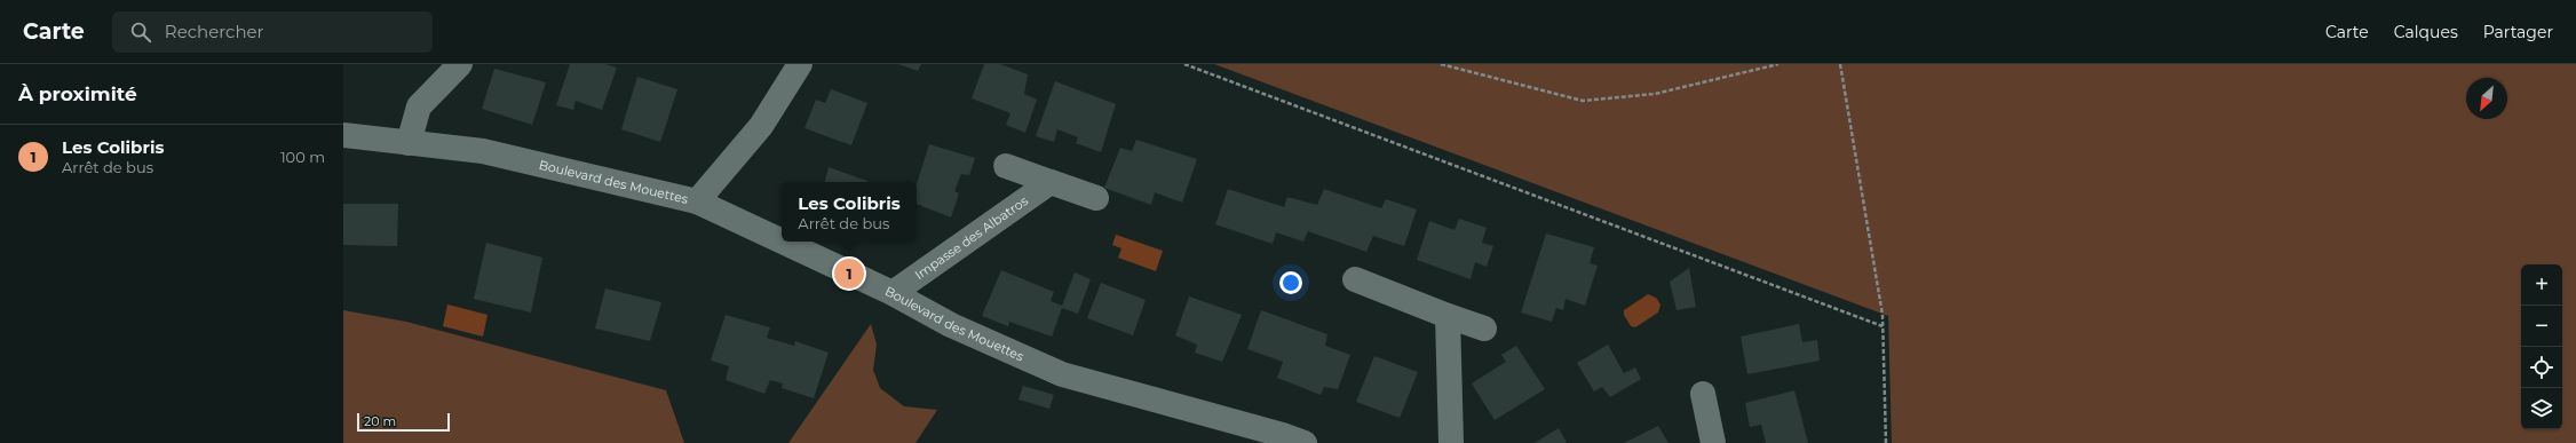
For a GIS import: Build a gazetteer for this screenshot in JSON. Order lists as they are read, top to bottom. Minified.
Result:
{"streets":{"street":["Boulevard des Mouettes","Impasse des Albatros"]},"crossings":[["Boulevard des Mouettes","Impasse des Albatros"]],"scale_bar":"20 m","north":"bottom left","page":{"header":"Carte","search":"Rechercher","nav":["Carte","Calques","Partager"],"heading":"À proximité","list":[{"mark":"1","name":"Les Colibris","note":"Arrêt de bus","value":"100 m"}],"popup":["Les Colibris","Arrêt de bus"],"pins":"1","map_buttons":["+","−"],"scale":"20 m"}}
